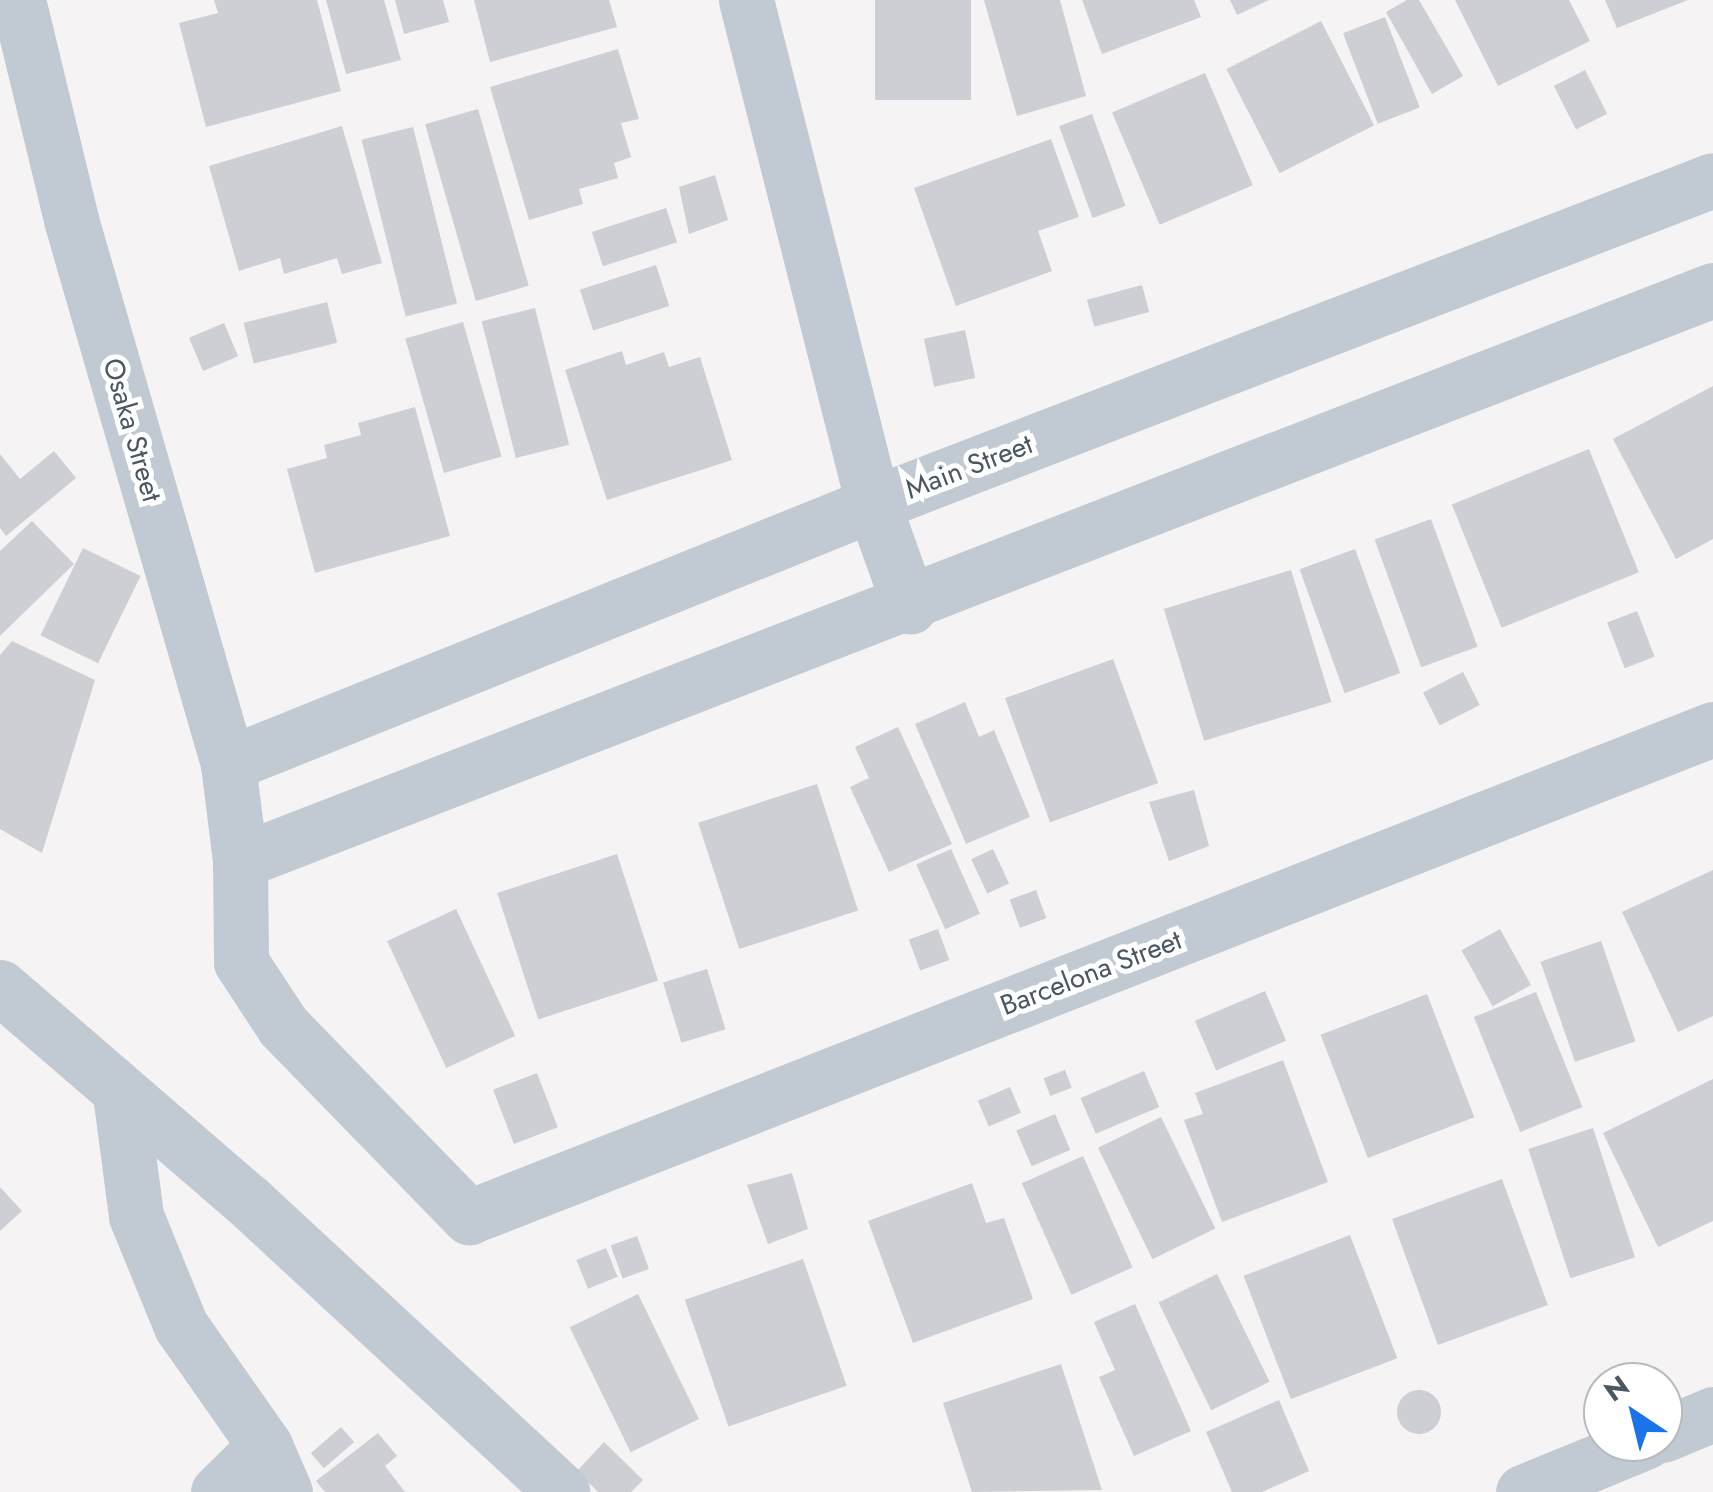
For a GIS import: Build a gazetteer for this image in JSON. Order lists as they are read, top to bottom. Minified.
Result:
{"streets":{"street":["Osaka Street","Main Street","Barcelona Street"]},"crossings":[["Osaka Street","Main Street"],["Osaka Street","Barcelona Street"]],"north":"top left"}
